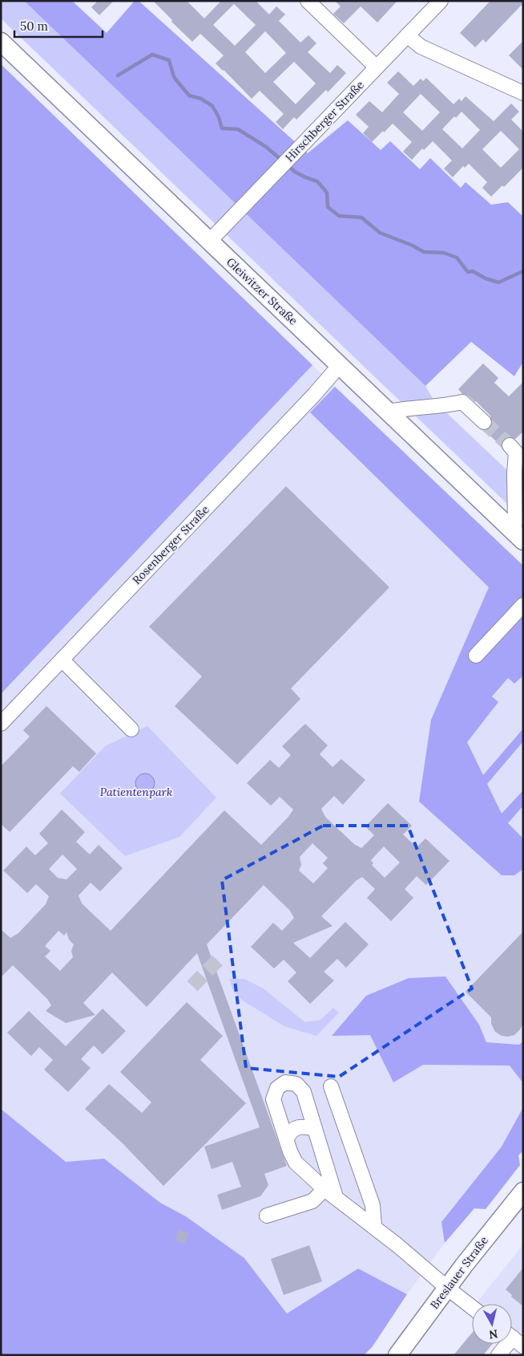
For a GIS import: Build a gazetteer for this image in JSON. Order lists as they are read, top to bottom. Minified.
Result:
{"streets":{"main road":["Gleiwitzer Straße","Breslauer Straße"],"street":["Hirschberger Straße","Rosenberger Straße"]},"crossings":[["Hirschberger Straße","Gleiwitzer Straße"],["Gleiwitzer Straße","Rosenberger Straße"]],"parks":["Patientenpark"],"scale_bar":"50 m","north":"bottom"}
